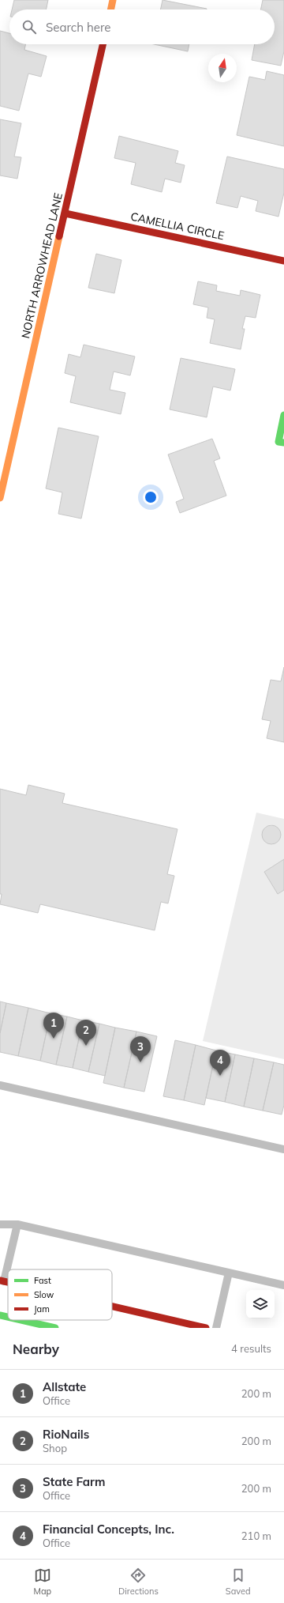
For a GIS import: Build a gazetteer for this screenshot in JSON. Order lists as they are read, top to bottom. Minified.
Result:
{"streets":{"street":["CAMELLIA CIRCLE","NORTH ARROWHEAD LANE"]},"crossings":[["CAMELLIA CIRCLE","NORTH ARROWHEAD LANE"]],"legend":["Fast","Slow","Jam"],"north":"top","page":{"search":"Search here","pins":["1","2","3","4"],"heading":["Nearby","4 results"],"list":[{"mark":"1","name":"Allstate","note":"Office","value":"200 m"},{"mark":"2","name":"RioNails","note":"Shop","value":"200 m"},{"mark":"3","name":"State Farm","note":"Office","value":"200 m"},{"mark":"4","name":"Financial Concepts, Inc.","note":"Office","value":"210 m"}],"nav":["Map","Directions","Saved"]}}
